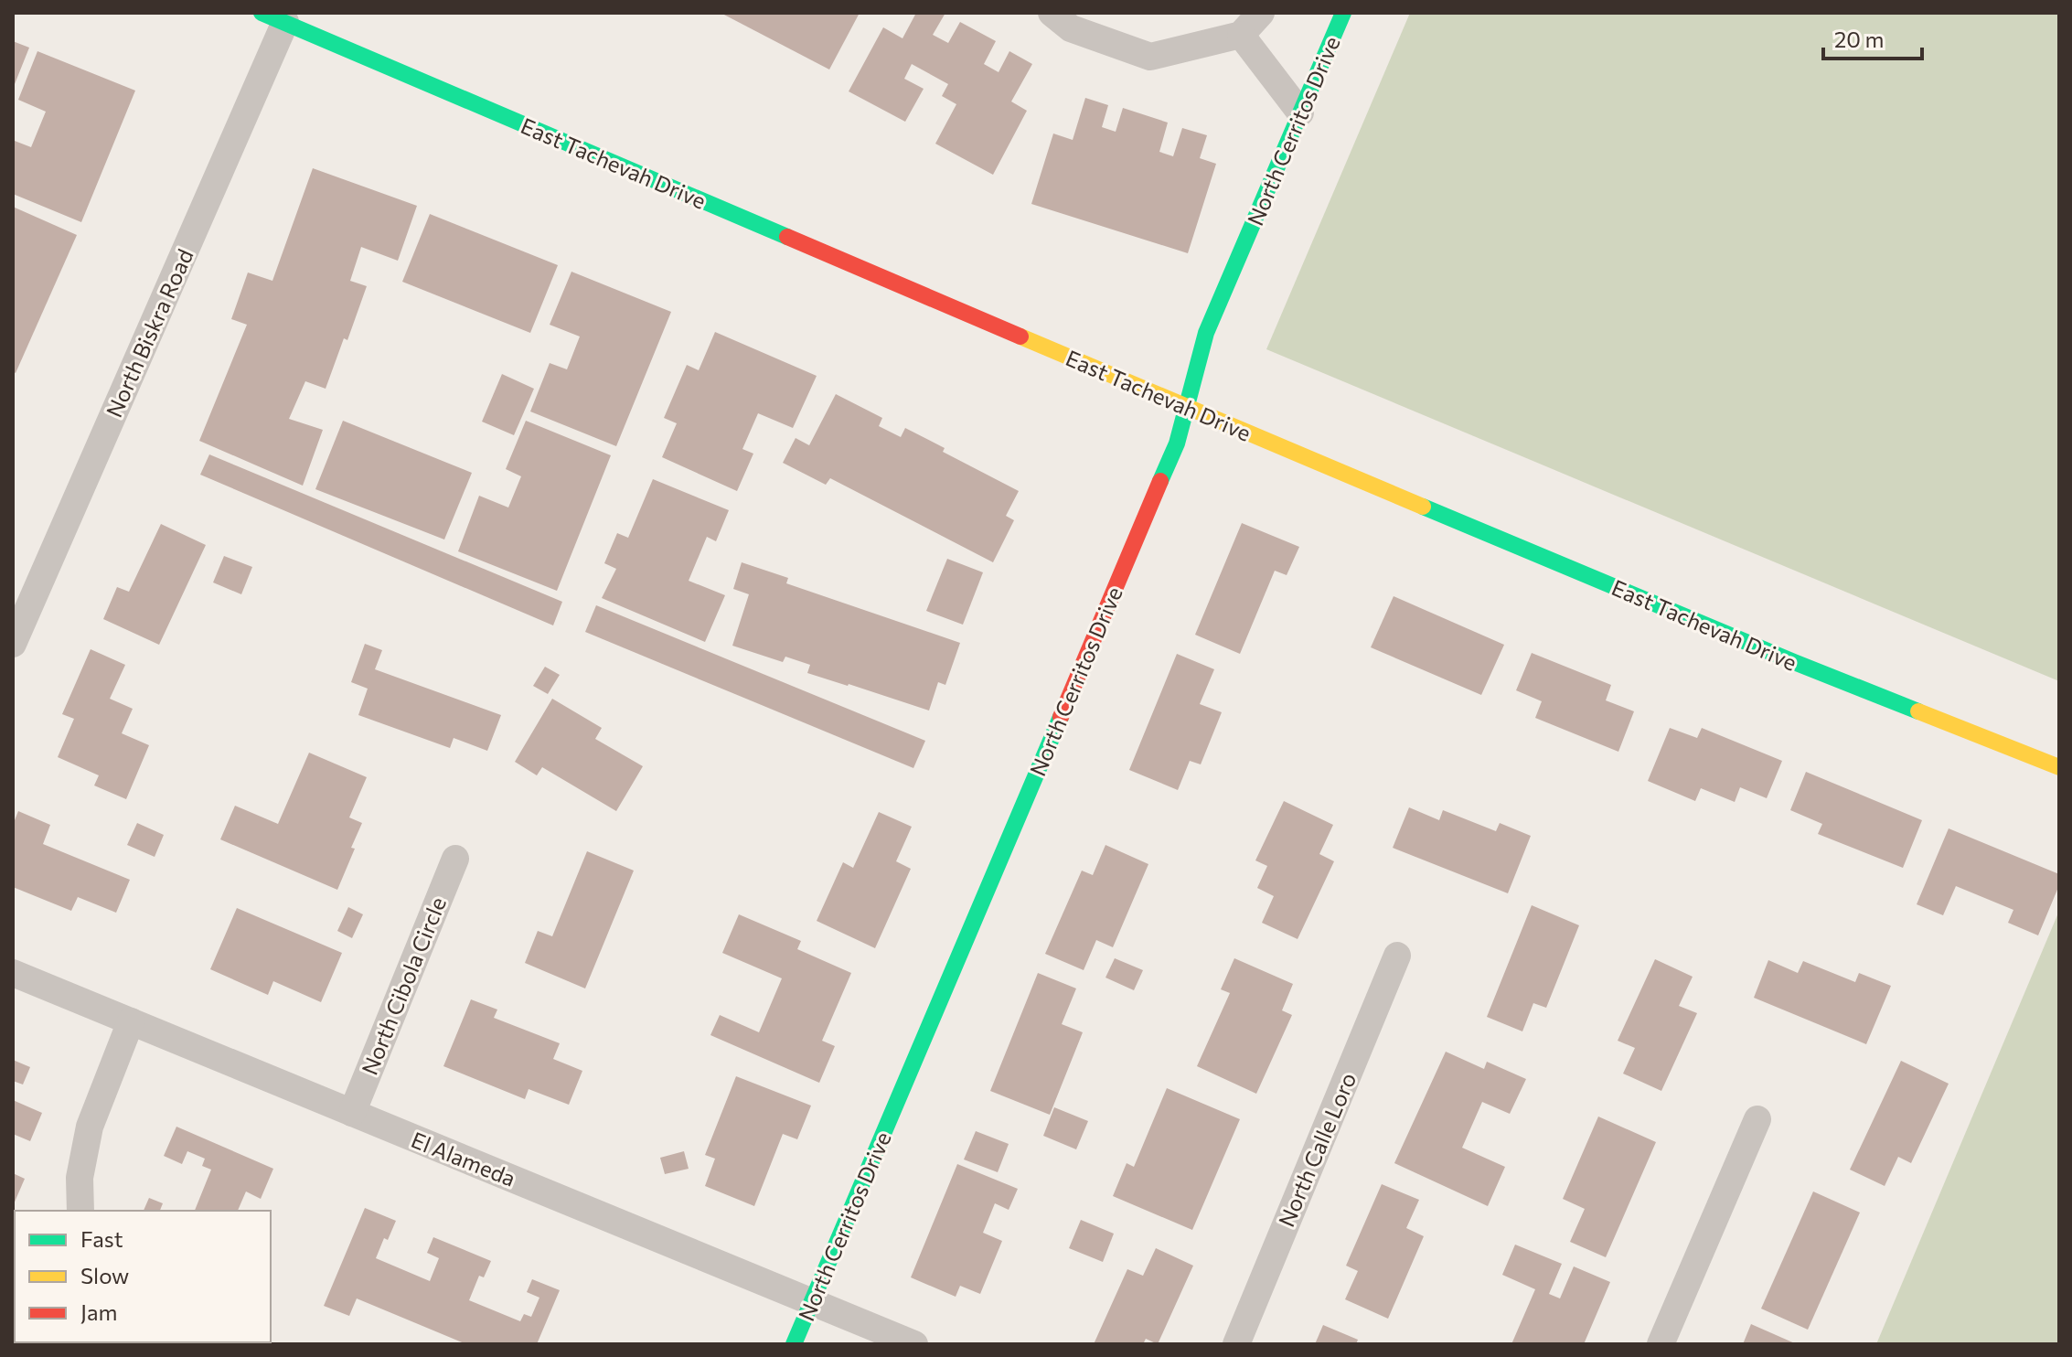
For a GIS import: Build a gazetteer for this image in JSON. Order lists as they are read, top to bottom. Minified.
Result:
{"streets":{"street":["North Cerritos Drive","East Tachevah Drive","North Biskra Road","North Cibola Circle","North Calle Loro","El Alameda"]},"crossings":[["North Cerritos Drive","East Tachevah Drive"],["North Cerritos Drive","El Alameda"],["East Tachevah Drive","North Biskra Road"],["North Cibola Circle","El Alameda"]],"legend":["Fast","Slow","Jam"],"scale_bar":"20 m"}
